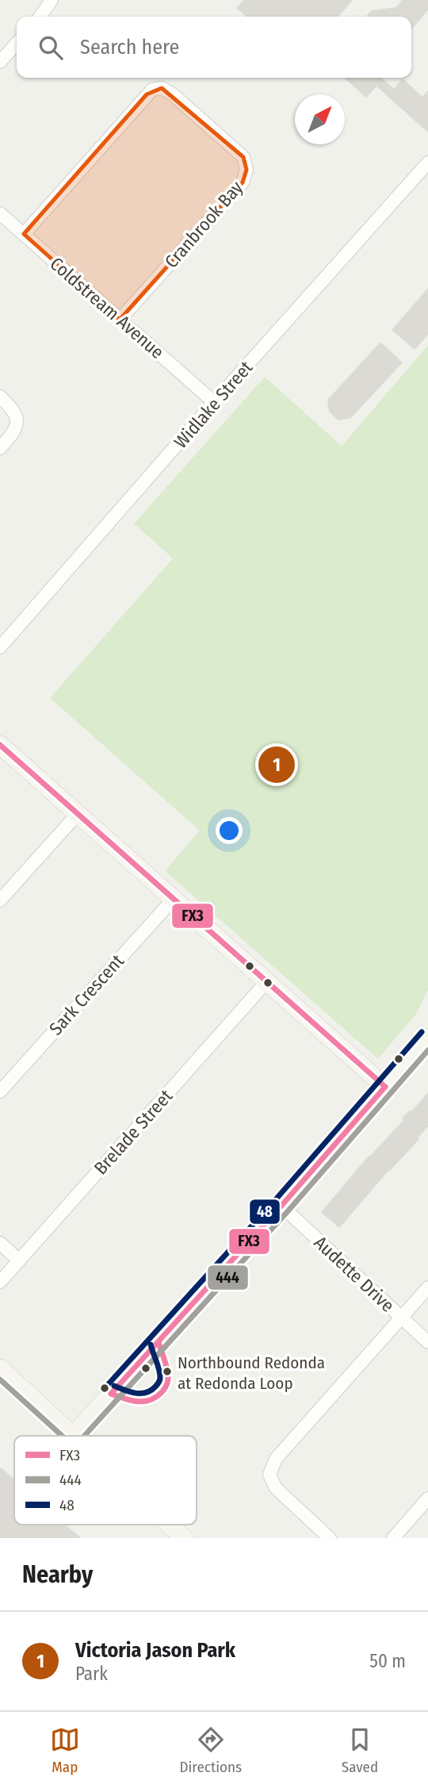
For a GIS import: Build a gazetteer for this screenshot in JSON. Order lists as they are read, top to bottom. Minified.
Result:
{"streets":{"street":["Cranbrook Bay","Coldstream Avenue","Widlake Street","Sark Crescent","Brelade Street","Audette Drive"]},"crossings":[["Cranbrook Bay","Coldstream Avenue"],["Coldstream Avenue","Widlake Street"]],"places":["Northbound Redonda at Redonda Loop"],"lines":["transit line FX3","transit line 48","transit line 444"],"legend":["FX3","444","48"],"north":"top right","page":{"search":"Search here","pins":"1","heading":"Nearby","list":[{"mark":"1","name":"Victoria Jason Park","note":"Park","value":"50 m"}],"nav":["Map","Directions","Saved"]}}
